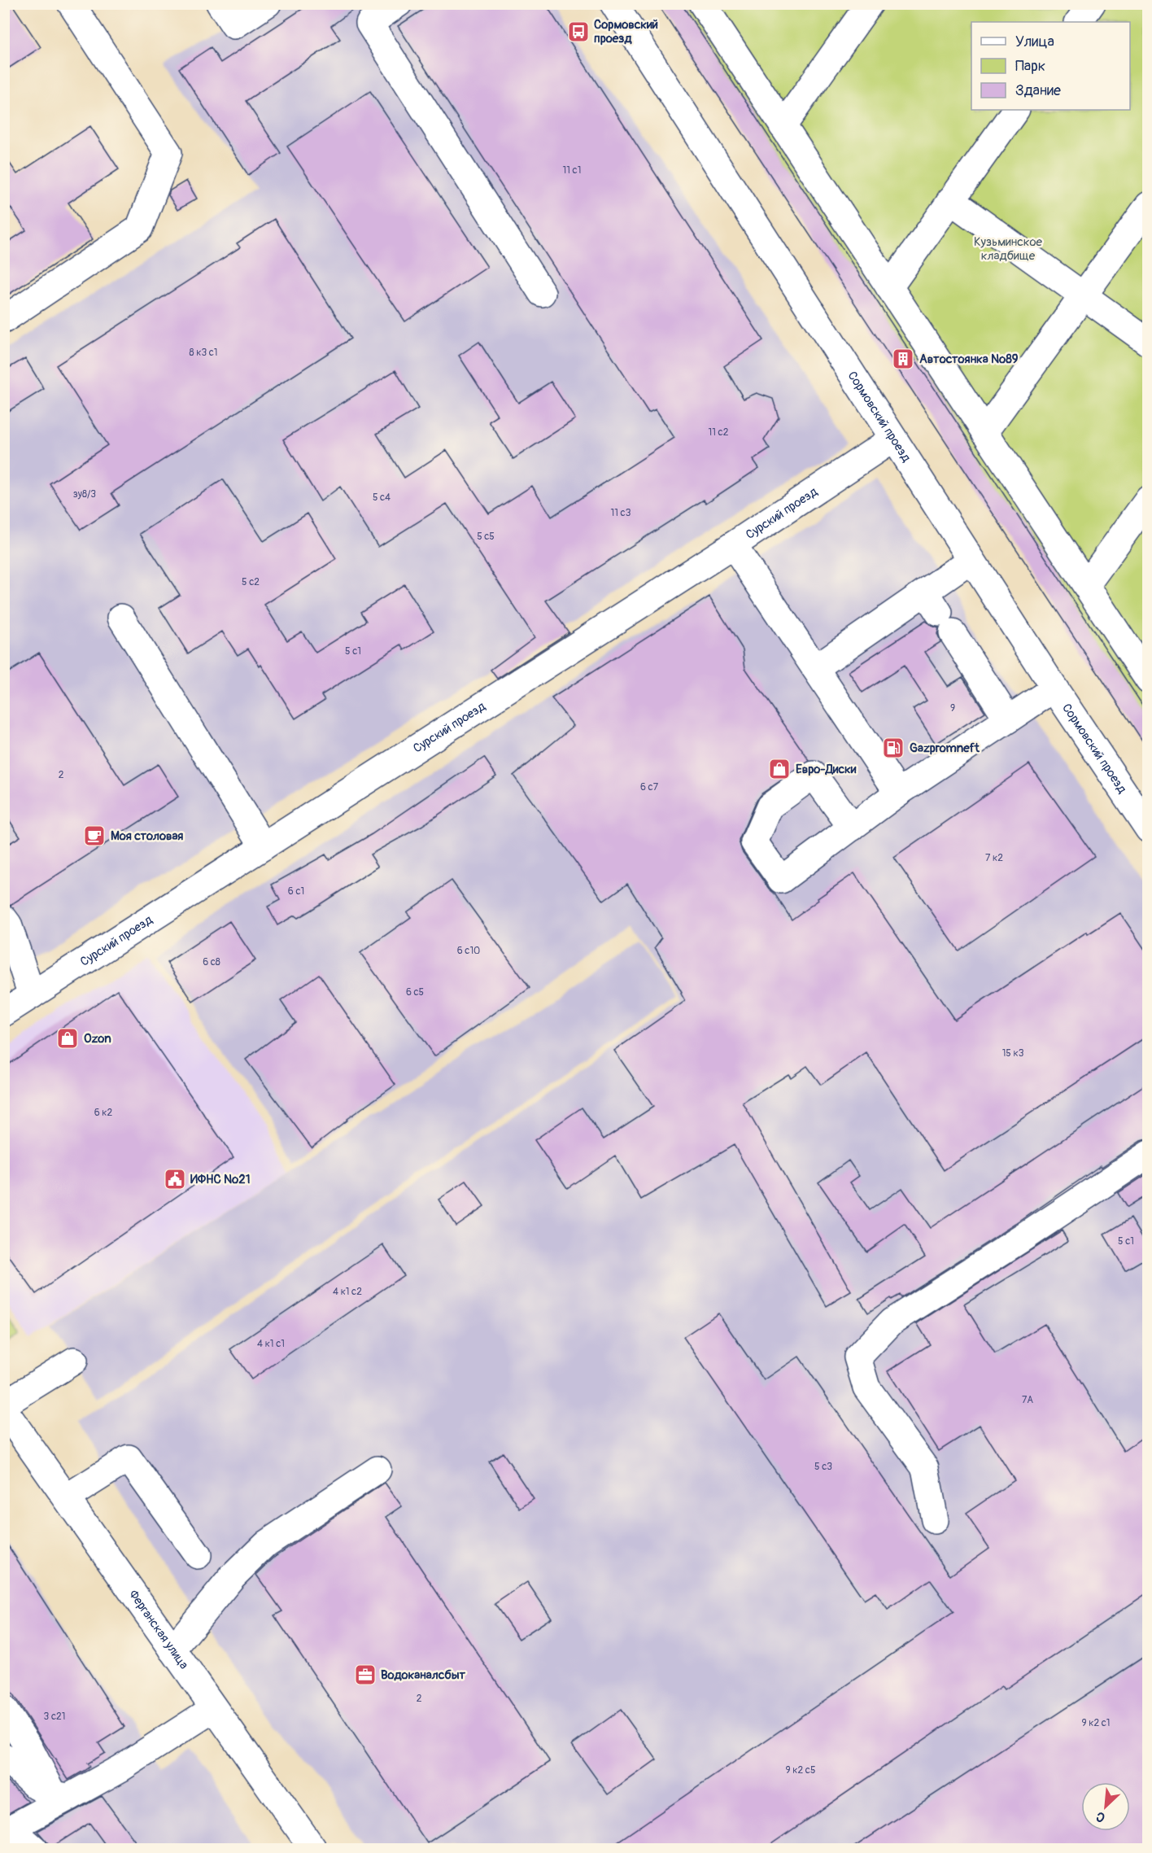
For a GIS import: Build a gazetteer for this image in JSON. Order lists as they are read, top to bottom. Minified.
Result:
{"streets":{"street":["Сормовский проезд","Сурский проезд","Ферганская улица"]},"crossings":[["Сормовский проезд","Сурский проезд"]],"parks":["Кузьминское кладбище"],"places":{"bus stop":["Сормовский проезд"],"building":["Автостоянка №89"],"fuel station":["Gazpromneft"],"shop":["Евро-Диски","Ozon"],"cafe":["Моя столовая"],"public building":["ИФНС №21"],"office":["Водоканалсбыт"]},"house_numbers":["11 с1","8 к3 с1","11 с2","зу8/3","5 с4","11 с3","5 с5","5 с2","5 с1","9","2","6 с7","7 к2","6 с1","6 с10","6 с8","6 с5","15 к3","6 к2","5 с1","4 к1 с2","4 к1 с1","7А","5 с3","2","3 с21","9 к2 с1","9 к2 с5"],"legend":["Улица","Парк","Здание"],"north":"bottom left"}
